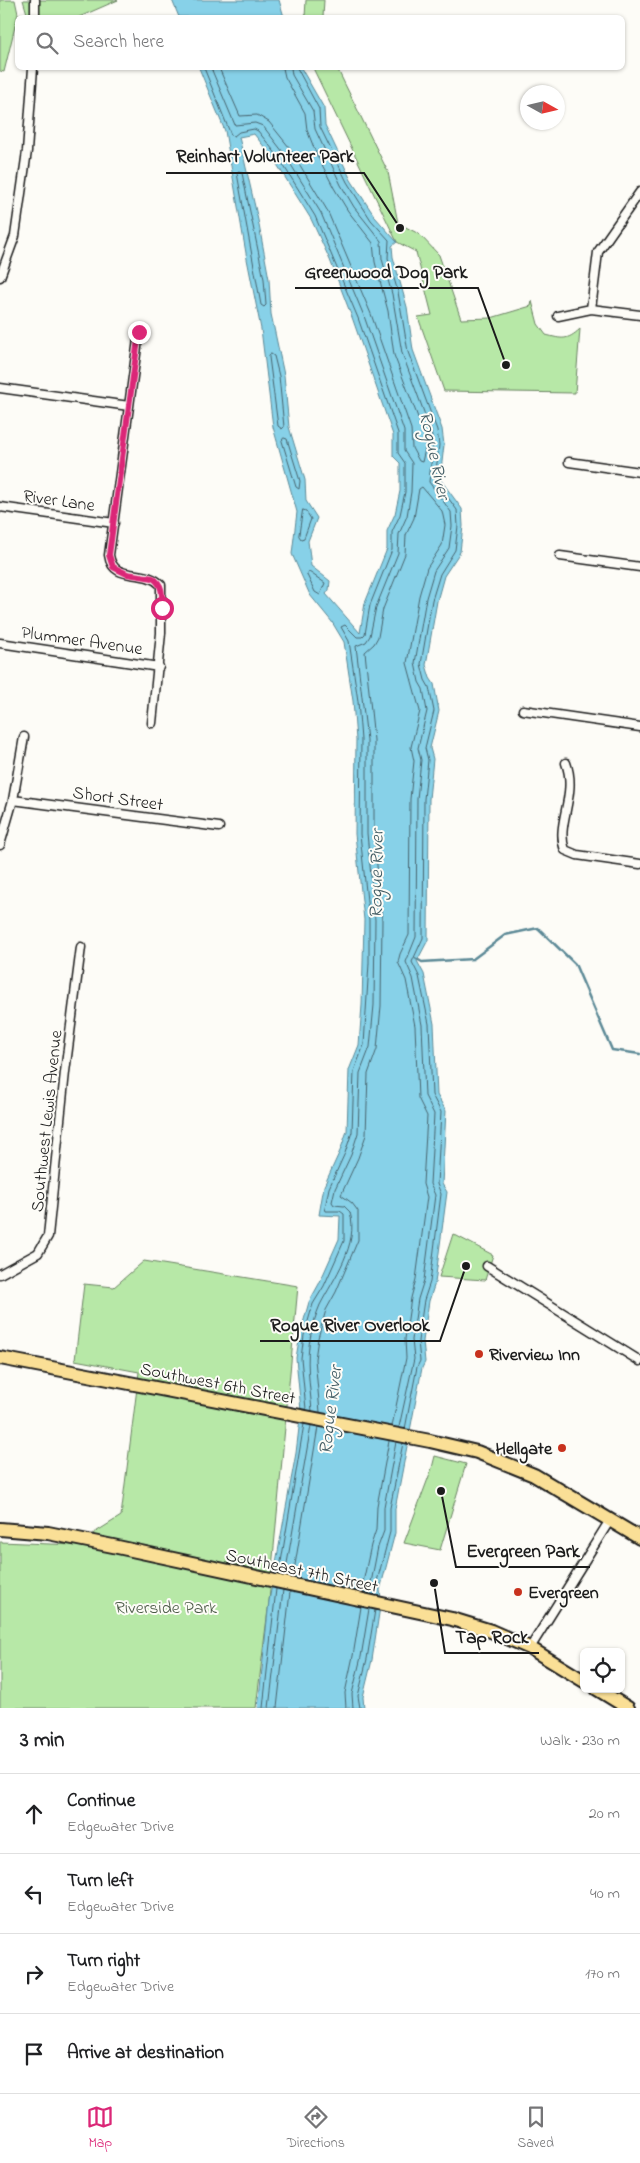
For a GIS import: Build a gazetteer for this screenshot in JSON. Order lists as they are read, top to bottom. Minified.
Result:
{"streets":{"highway":["Southwest 6th Street","Southeast 7th Street"],"street":["River Lane","Plummer Avenue","Short Street","Southwest Lewis Avenue"]},"water":["Rogue River"],"parks":["Riverside Park"],"places":["Reinhart Volunteer Park","Greenwood Dog Park","Rogue River Overlook","Riverview Inn","Hellgate","Evergreen Park","Tap Rock","Evergreen"],"north":"right","page":{"search":"Search here","heading":["3 min","Walk · 230 m"],"list":[["Continue","Edgewater Drive","20 m"],["Turn left","Edgewater Drive","40 m"],["Turn right","Edgewater Drive","170 m"],"Arrive at destination"],"nav":["Map","Directions","Saved"]}}
